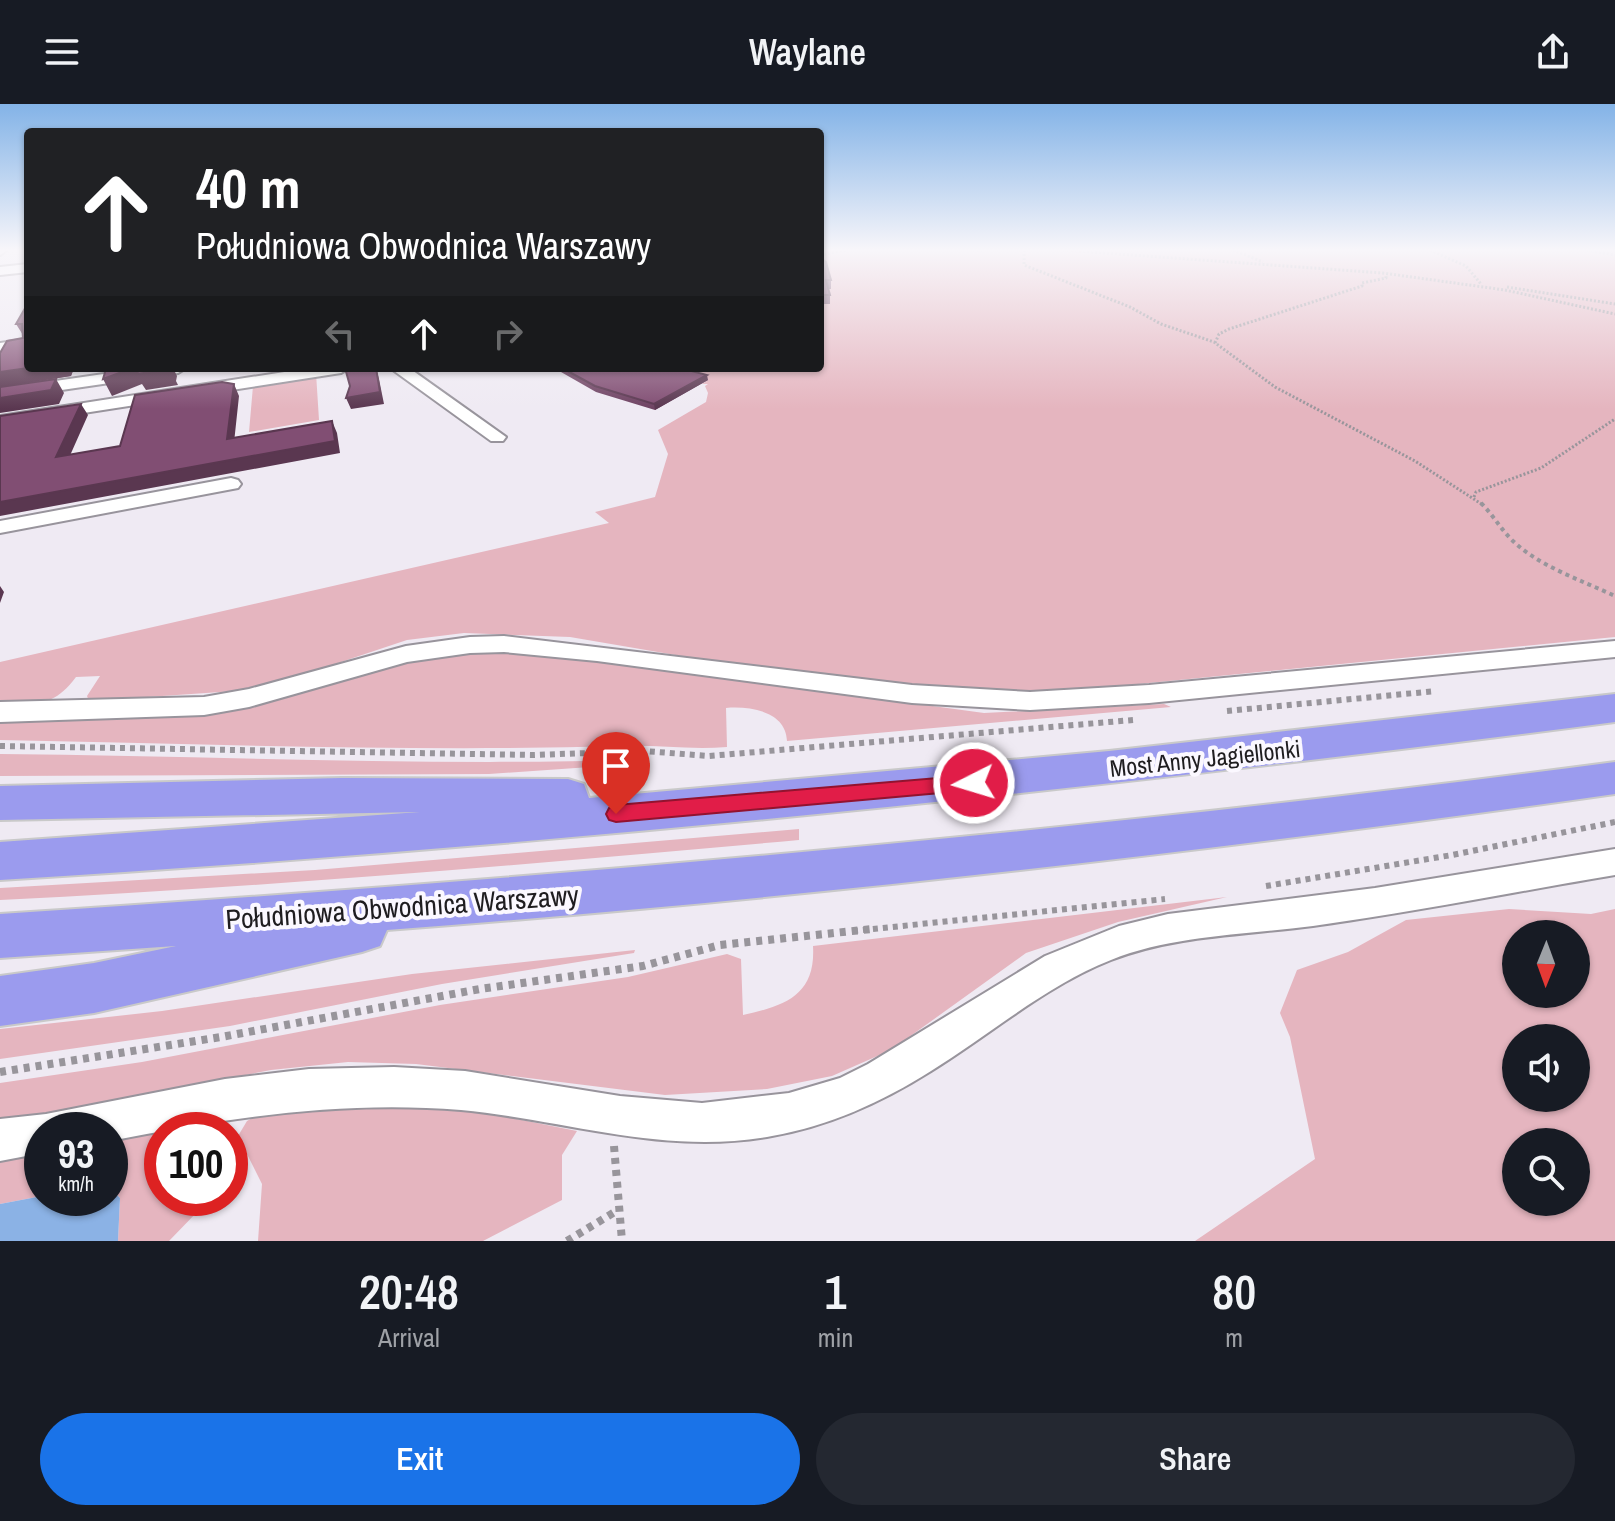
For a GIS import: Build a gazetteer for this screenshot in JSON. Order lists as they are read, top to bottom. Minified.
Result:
{"streets":{"highway":["Most Anny Jagiellonki","Południowa Obwodnica Warszawy"]},"north":"bottom","page":{"header":"Waylane","turn":["40 m","Południowa Obwodnica Warszawy"],"speed":"93 km/h","limit":"100","eta":["20:48","Arrival","1","min","80","m"],"buttons":["Exit","Share"]}}
